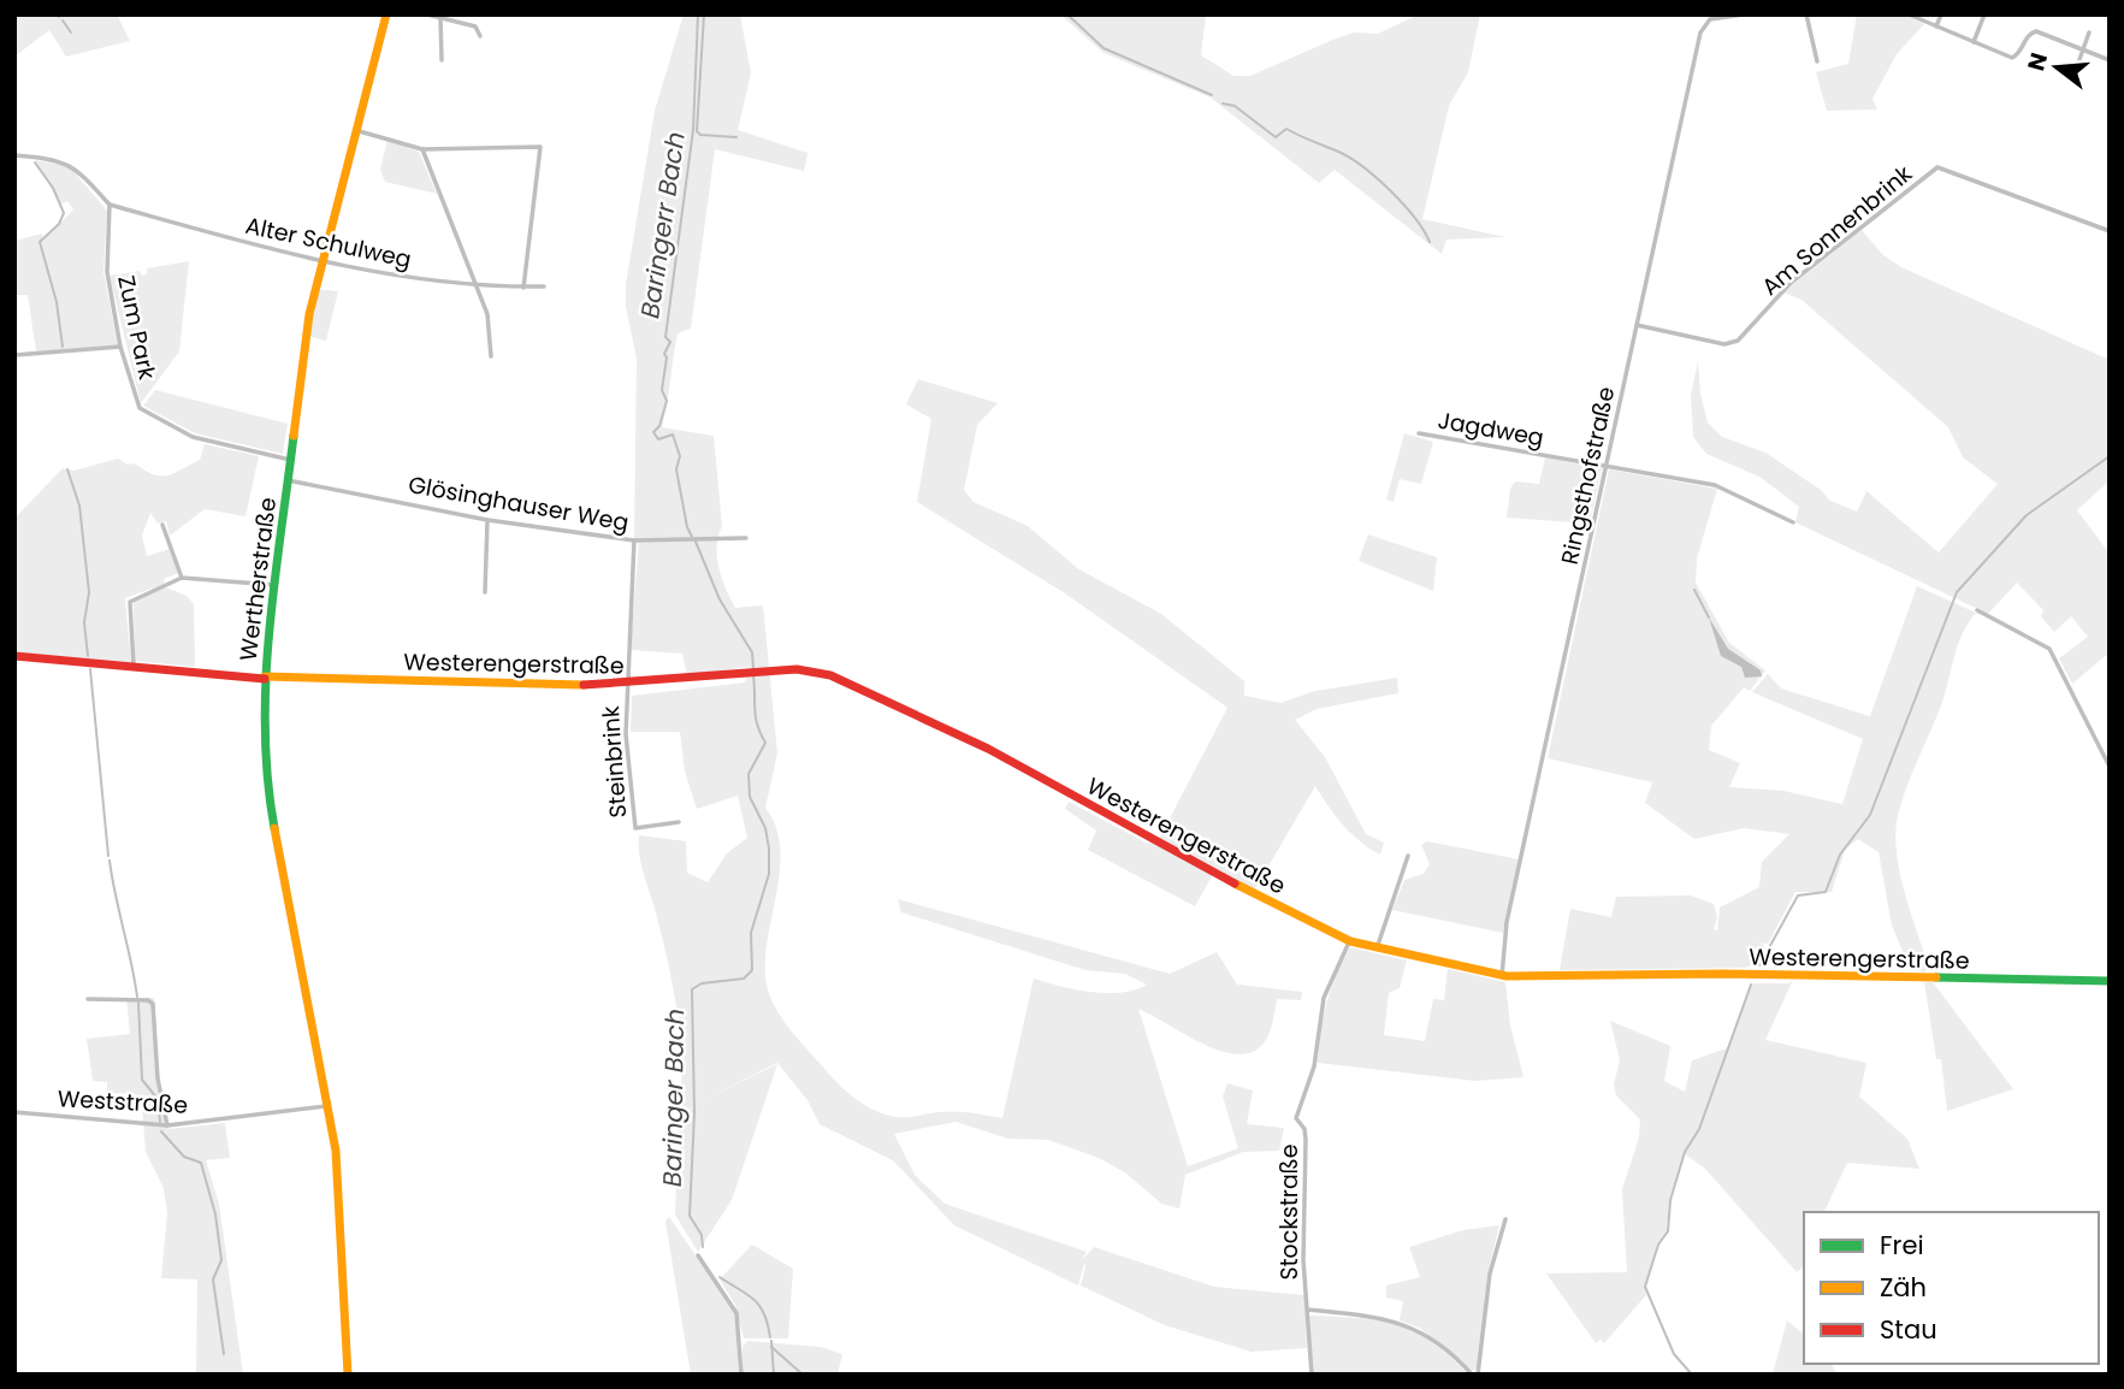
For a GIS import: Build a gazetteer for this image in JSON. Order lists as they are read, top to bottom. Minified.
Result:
{"streets":{"street":["Am Sonnenbrink","Alter Schulweg","Zum Park","Jagdweg","Ringsthofstraße","Glösinghauser Weg","Wertherstraße","Westerengerstraße","Steinbrink","Weststraße","Stockstraße"]},"crossings":[["Am Sonnenbrink","Ringsthofstraße"],["Alter Schulweg","Zum Park"],["Alter Schulweg","Wertherstraße"],["Zum Park","Wertherstraße"],["Jagdweg","Ringsthofstraße"],["Ringsthofstraße","Westerengerstraße"],["Glösinghauser Weg","Wertherstraße"],["Glösinghauser Weg","Steinbrink"],["Wertherstraße","Westerengerstraße"],["Wertherstraße","Weststraße"],["Westerengerstraße","Steinbrink"],["Westerengerstraße","Stockstraße"]],"water":["Baringerr Bach","Baringer Bach"],"legend":["Frei","Zäh","Stau"],"north":"left"}
